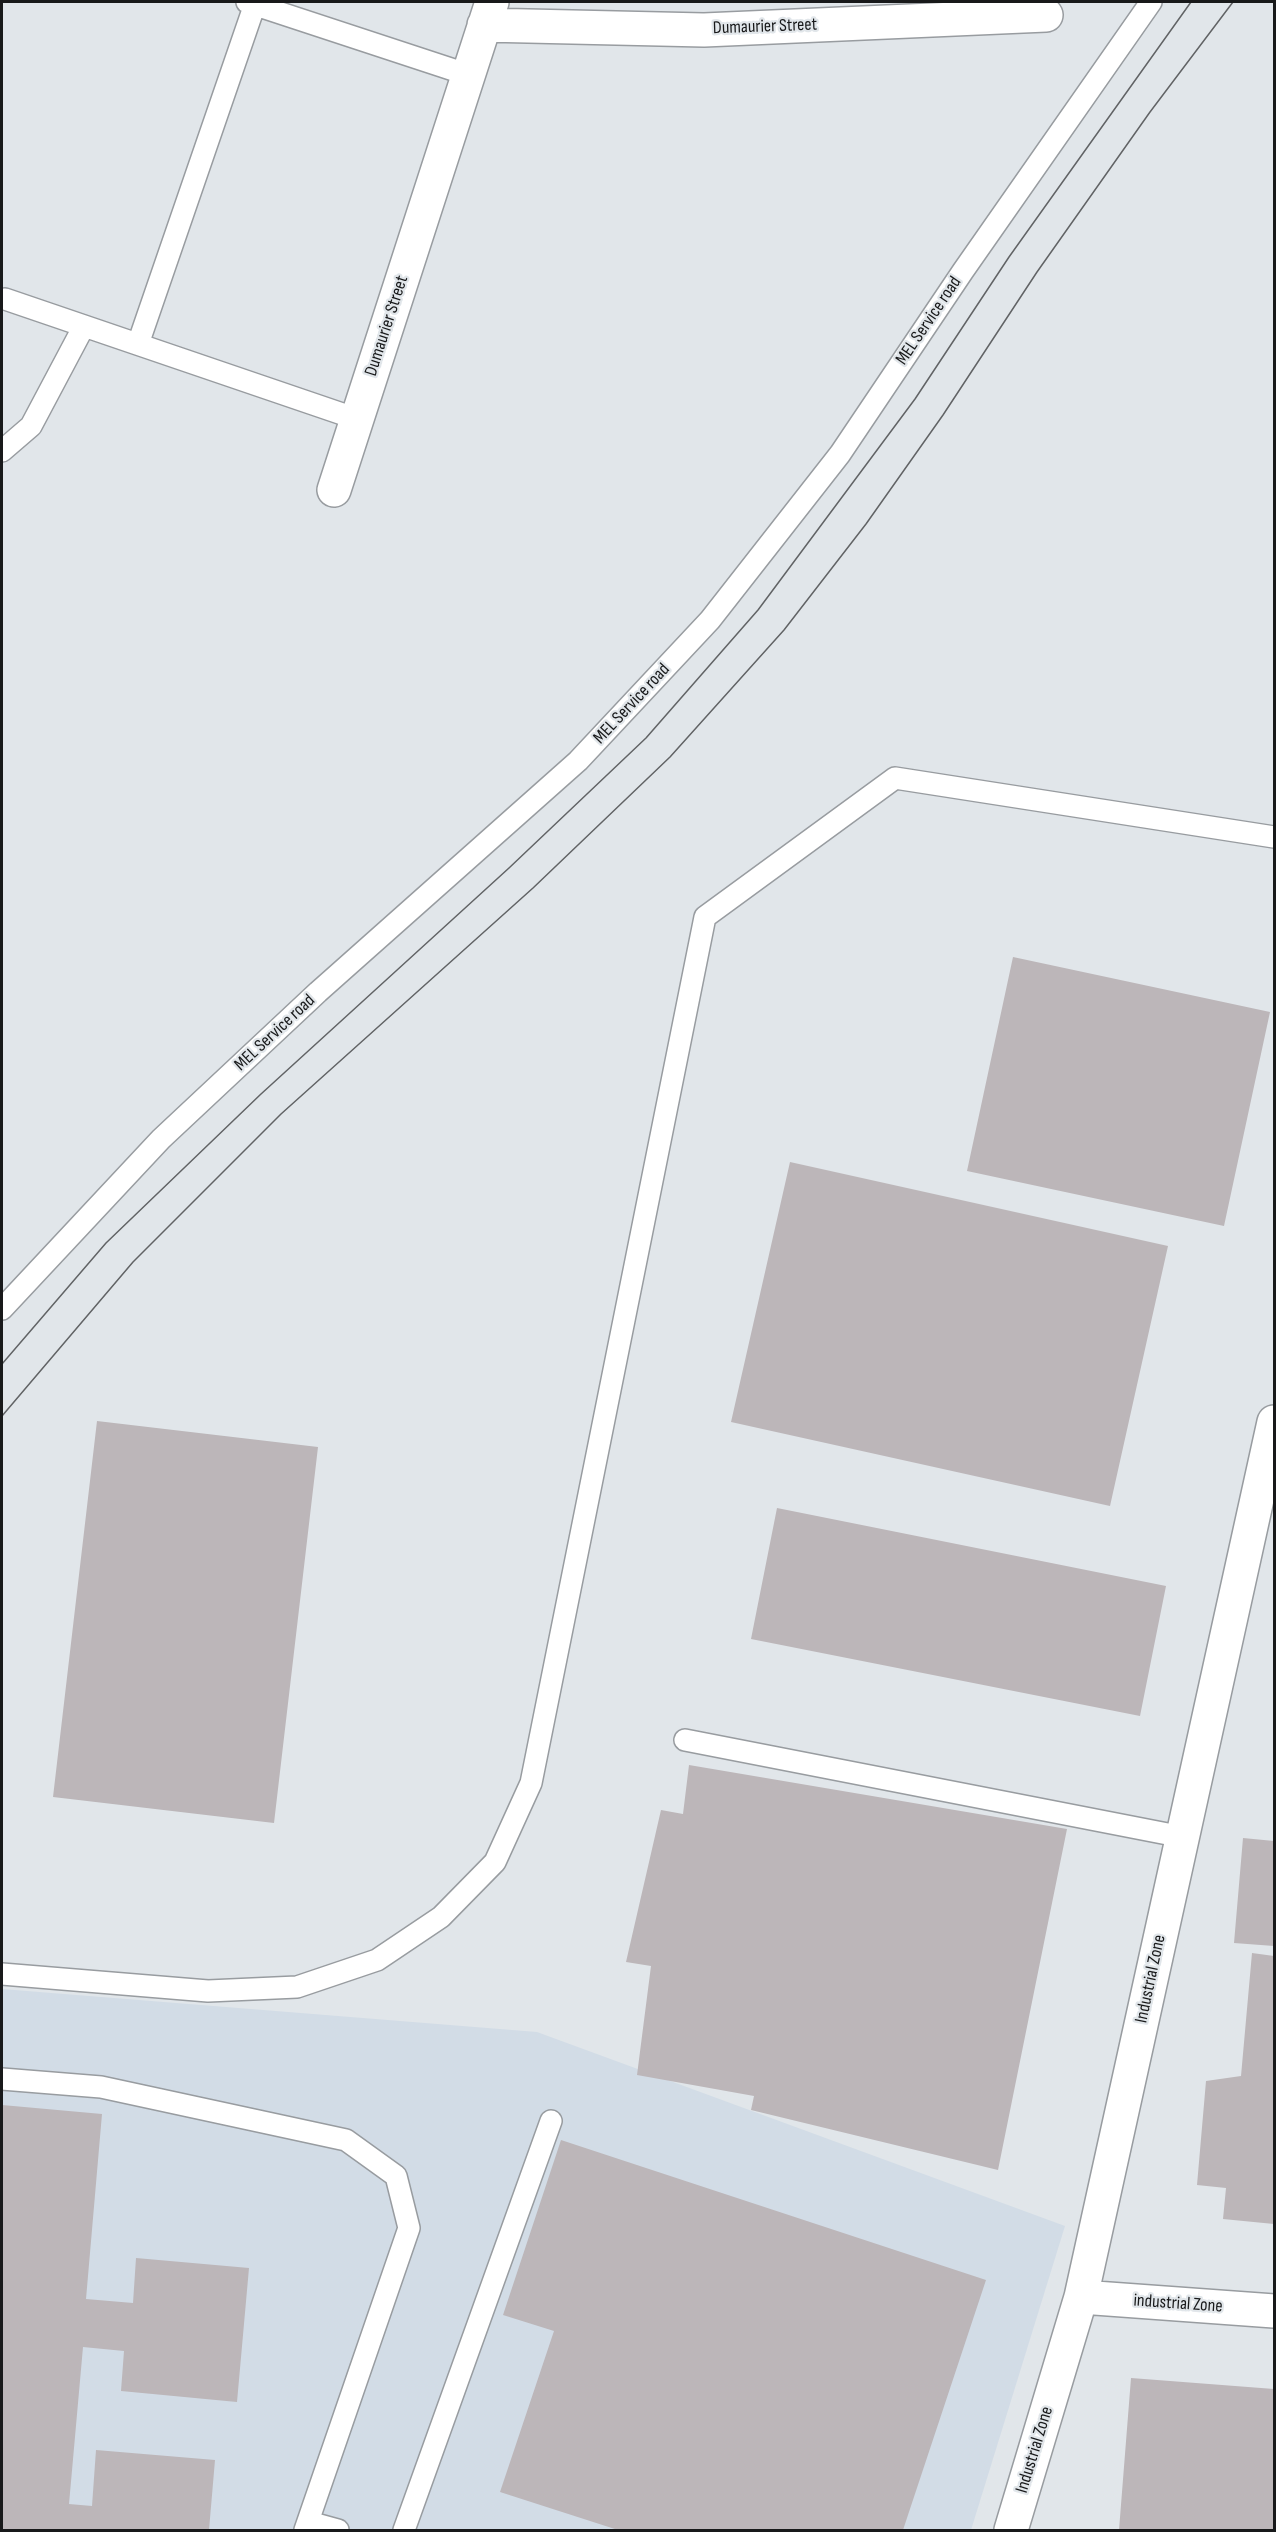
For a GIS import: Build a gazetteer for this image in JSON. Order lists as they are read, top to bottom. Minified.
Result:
{"streets":{"street":["Dumaurier Street","Industrial Zone","industrial Zone"],"lane":["MEL Service road"]},"crossings":[["Industrial Zone","industrial Zone"]]}
